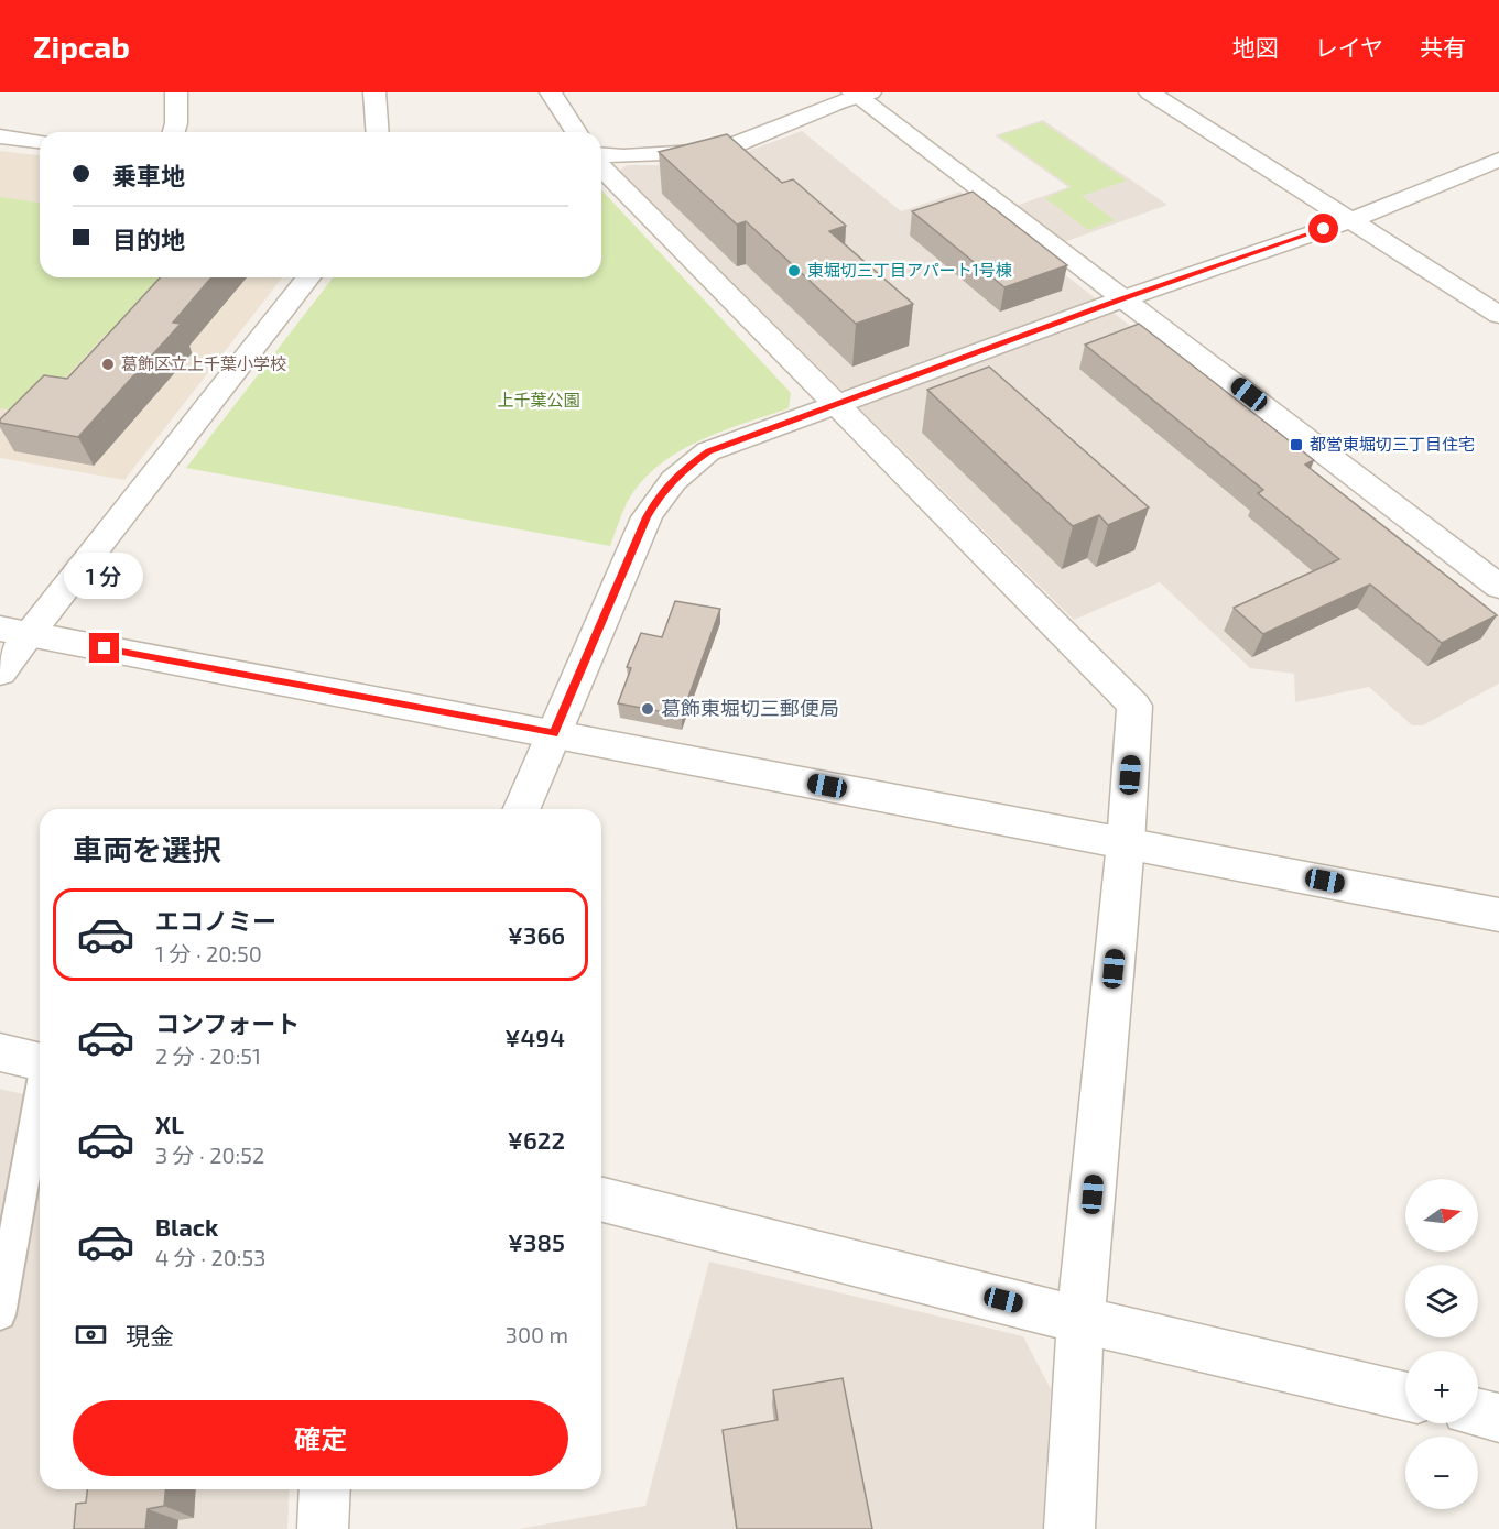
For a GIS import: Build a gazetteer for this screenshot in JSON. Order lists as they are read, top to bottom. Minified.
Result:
{"parks":["上千葉公園"],"places":{"other":["東堀切三丁目アパート1号棟","葛飾区立上千葉小学校","葛飾東堀切三郵便局"],"transit":["都営東堀切三丁目住宅"]},"north":"right","page":{"header":"Zipcab","nav":["地図","レイヤ","共有"],"banner":["乗車地","目的地"],"bubble":"1 分","heading":"車両を選択","list":[{"name":"エコノミー","note":"1 分 · 20:50","value":"¥366"},{"name":"コンフォート","note":"2 分 · 20:51","value":"¥494"},{"name":"XL","note":"3 分 · 20:52","value":"¥622"},{"name":"Black","note":"4 分 · 20:53","value":"¥385"}],"map_buttons":["+","−"],"pay":["現金","300 m"],"buttons":"確定"}}
